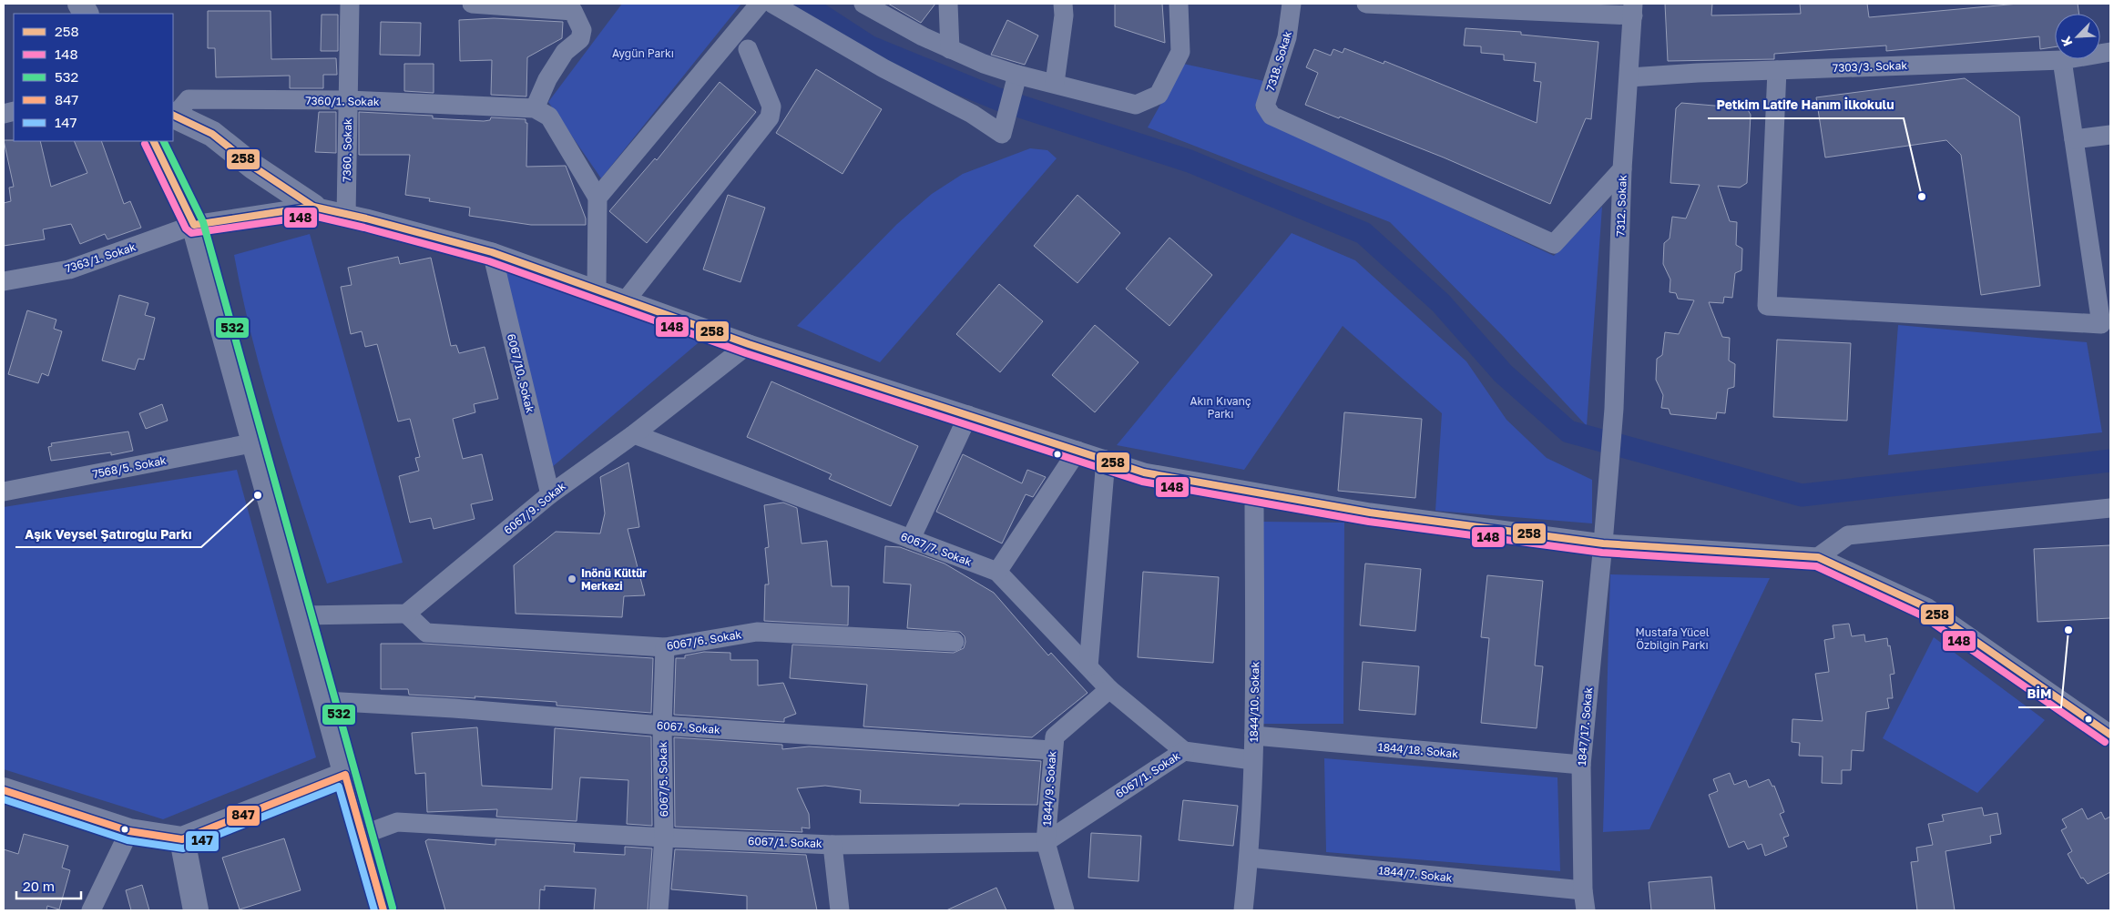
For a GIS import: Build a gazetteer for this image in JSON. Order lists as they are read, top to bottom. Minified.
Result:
{"streets":{"street":["7318. Sokak","7303/3. Sokak","7360/1. Sokak","7360. Sokak","7312. Sokak","7363/1. Sokak","6067/10. Sokak","7568/5. Sokak","6067/9. Sokak","6067/7. Sokak","6067/6. Sokak","1844/10. Sokak","1847/17. Sokak","6067. Sokak","1844/18. Sokak","6067/1. Sokak","6067/5. Sokak","1844/9. Sokak","1844/7. Sokak"]},"crossings":[["7318. Sokak","7312. Sokak"],["7303/3. Sokak","7312. Sokak"],["7360/1. Sokak","7360. Sokak"],["7312. Sokak","1847/17. Sokak"],["6067/10. Sokak","6067/9. Sokak"],["6067/9. Sokak","6067/7. Sokak"],["6067/9. Sokak","6067/6. Sokak"],["6067/7. Sokak","6067/1. Sokak"],["6067/7. Sokak","1844/9. Sokak"],["6067/6. Sokak","6067/5. Sokak"],["1844/10. Sokak","1844/18. Sokak"],["1844/10. Sokak","1844/7. Sokak"],["1847/17. Sokak","1844/18. Sokak"],["1847/17. Sokak","1844/7. Sokak"],["6067. Sokak","6067/5. Sokak"],["6067. Sokak","1844/9. Sokak"],["6067/1. Sokak","6067/5. Sokak"],["6067/1. Sokak","1844/9. Sokak"]],"parks":["Aygün Parkı","Akın Kıvanç Parkı","Mustafa Yücel Özbilgin Parkı"],"places":["Petkim Latife Hanım İlkokulu","Aşık Veysel Şatıroğlu Parkı","Inönü Kültür Merkezi","BİM"],"lines":["transit line 258","transit line 532","transit line 148","transit line 847","transit line 147"],"legend":["258","148","532","847","147"],"scale_bar":"20 m","north":"bottom left"}
